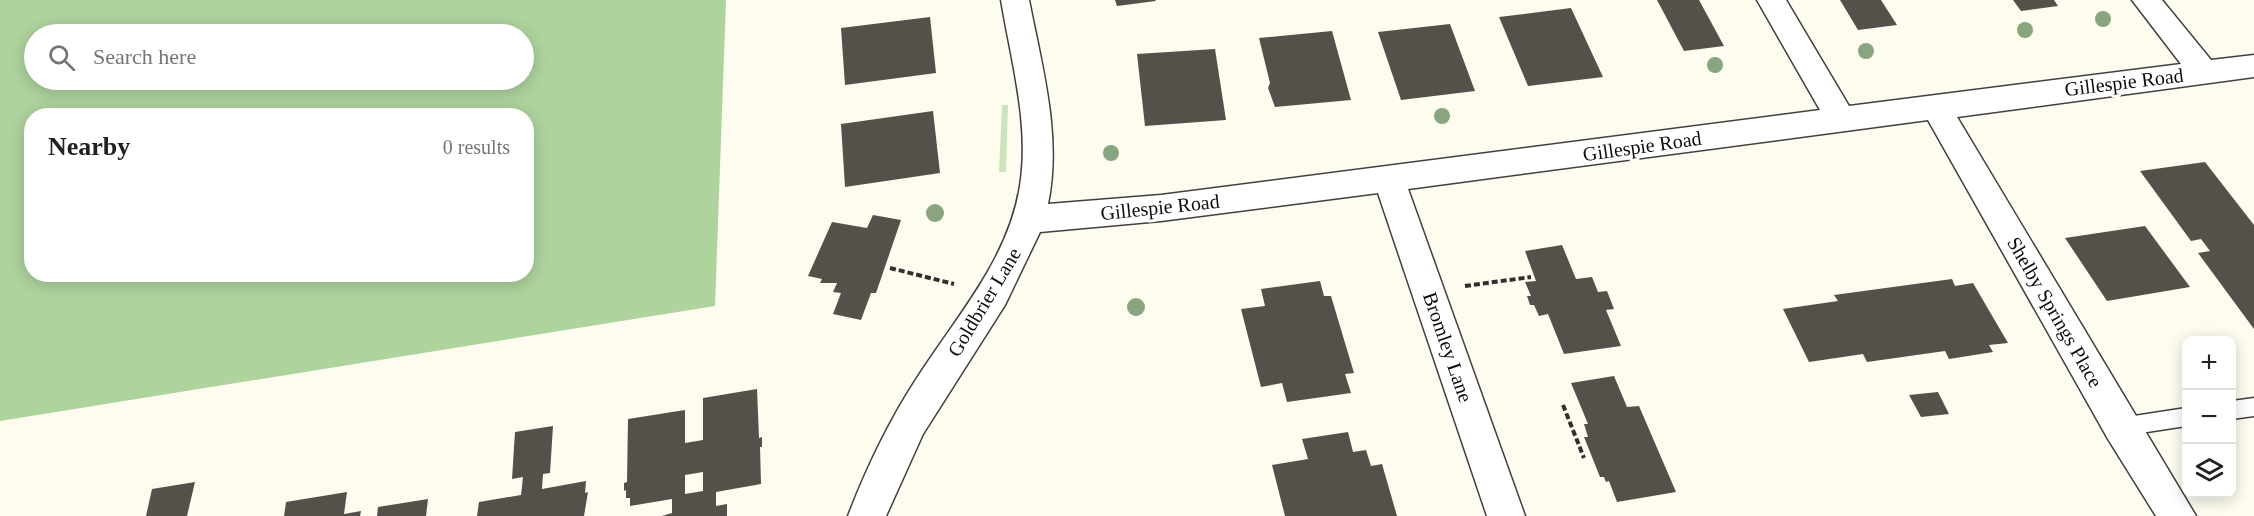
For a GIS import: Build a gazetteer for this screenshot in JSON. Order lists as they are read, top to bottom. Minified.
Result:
{"streets":{"street":["Gillespie Road","Goldbrier Lane","Shelby Springs Place","Bromley Lane"]},"crossings":[["Gillespie Road","Goldbrier Lane"],["Gillespie Road","Shelby Springs Place"],["Gillespie Road","Bromley Lane"]],"page":{"search":"Search here","heading":["Nearby","0 results"],"map_buttons":["+","−"]}}
